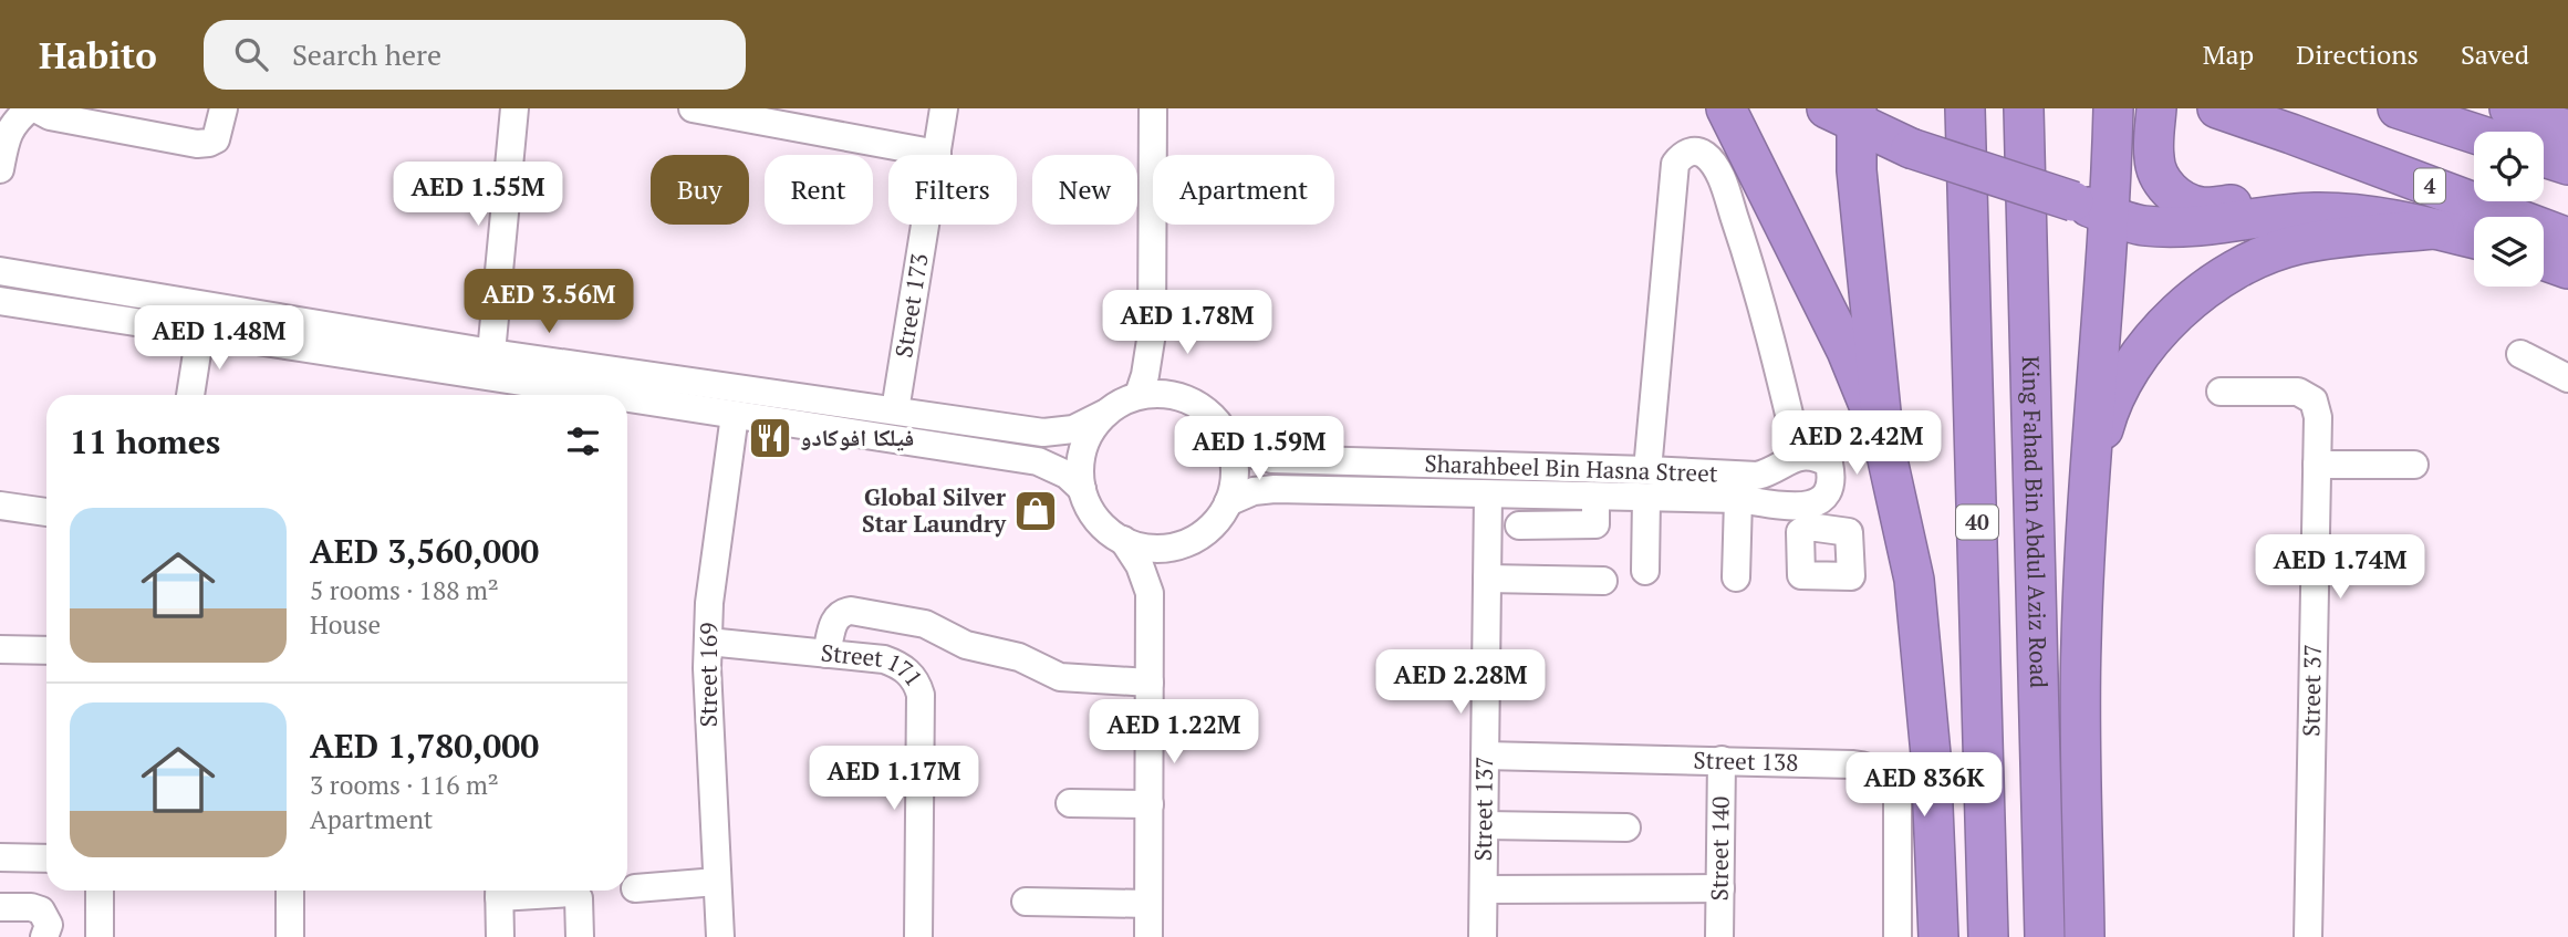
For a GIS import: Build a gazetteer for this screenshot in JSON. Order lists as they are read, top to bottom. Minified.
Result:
{"streets":{"highway":["4","40","King Fahad Bin Abdul Aziz Road"],"street":["Street 173","Sharahbeel Bin Hasna Street","Street 171","Street 169","Street 37","Street 138","Street 137","Street 140"]},"crossings":[["Sharahbeel Bin Hasna Street","Street 137"],["Street 171","Street 169"],["Street 138","Street 137"],["Street 138","Street 140"]],"places":{"restaurant":["فيلكا افوكادو"],"shop":["Global Silver Star Laundry"]},"page":{"header":"Habito","search":"Search here","nav":["Map","Directions","Saved"],"chip":["Buy","Rent","Filters","New","Apartment"],"price":["AED 1.55M","AED 3.56M","AED 1.78M","AED 1.48M","AED 2.42M","AED 1.59M","AED 1.74M","AED 2.28M","AED 1.22M","AED 1.17M","AED 836K"],"heading":"11 homes","list":[{"name":"AED 3,560,000","note":"5 rooms · 188 m² · House"},{"name":"AED 1,780,000","note":"3 rooms · 116 m² · Apartment"}]}}
